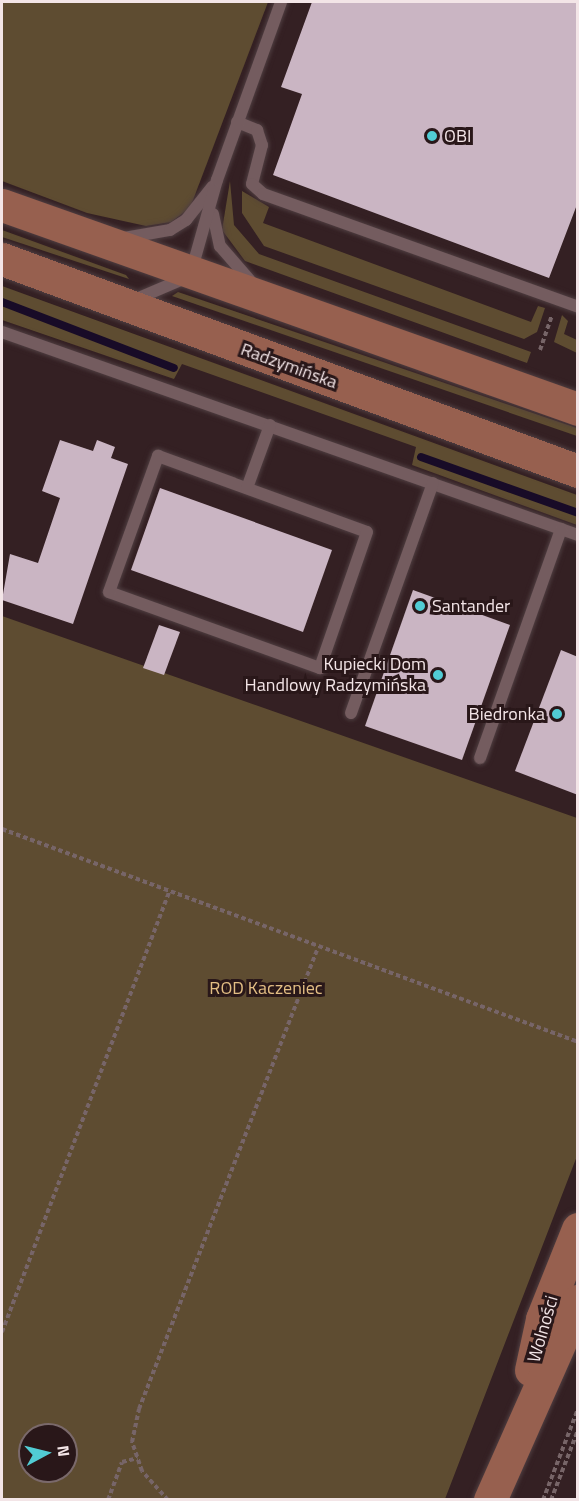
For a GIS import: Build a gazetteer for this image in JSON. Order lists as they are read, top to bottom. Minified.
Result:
{"streets":{"main road":["Radzymińska","Wolności"]},"parks":["ROD Kaczeniec"],"places":["OBI","Santander","Kupiecki Dom Handlowy Radzymińska","Biedronka"],"north":"right"}
